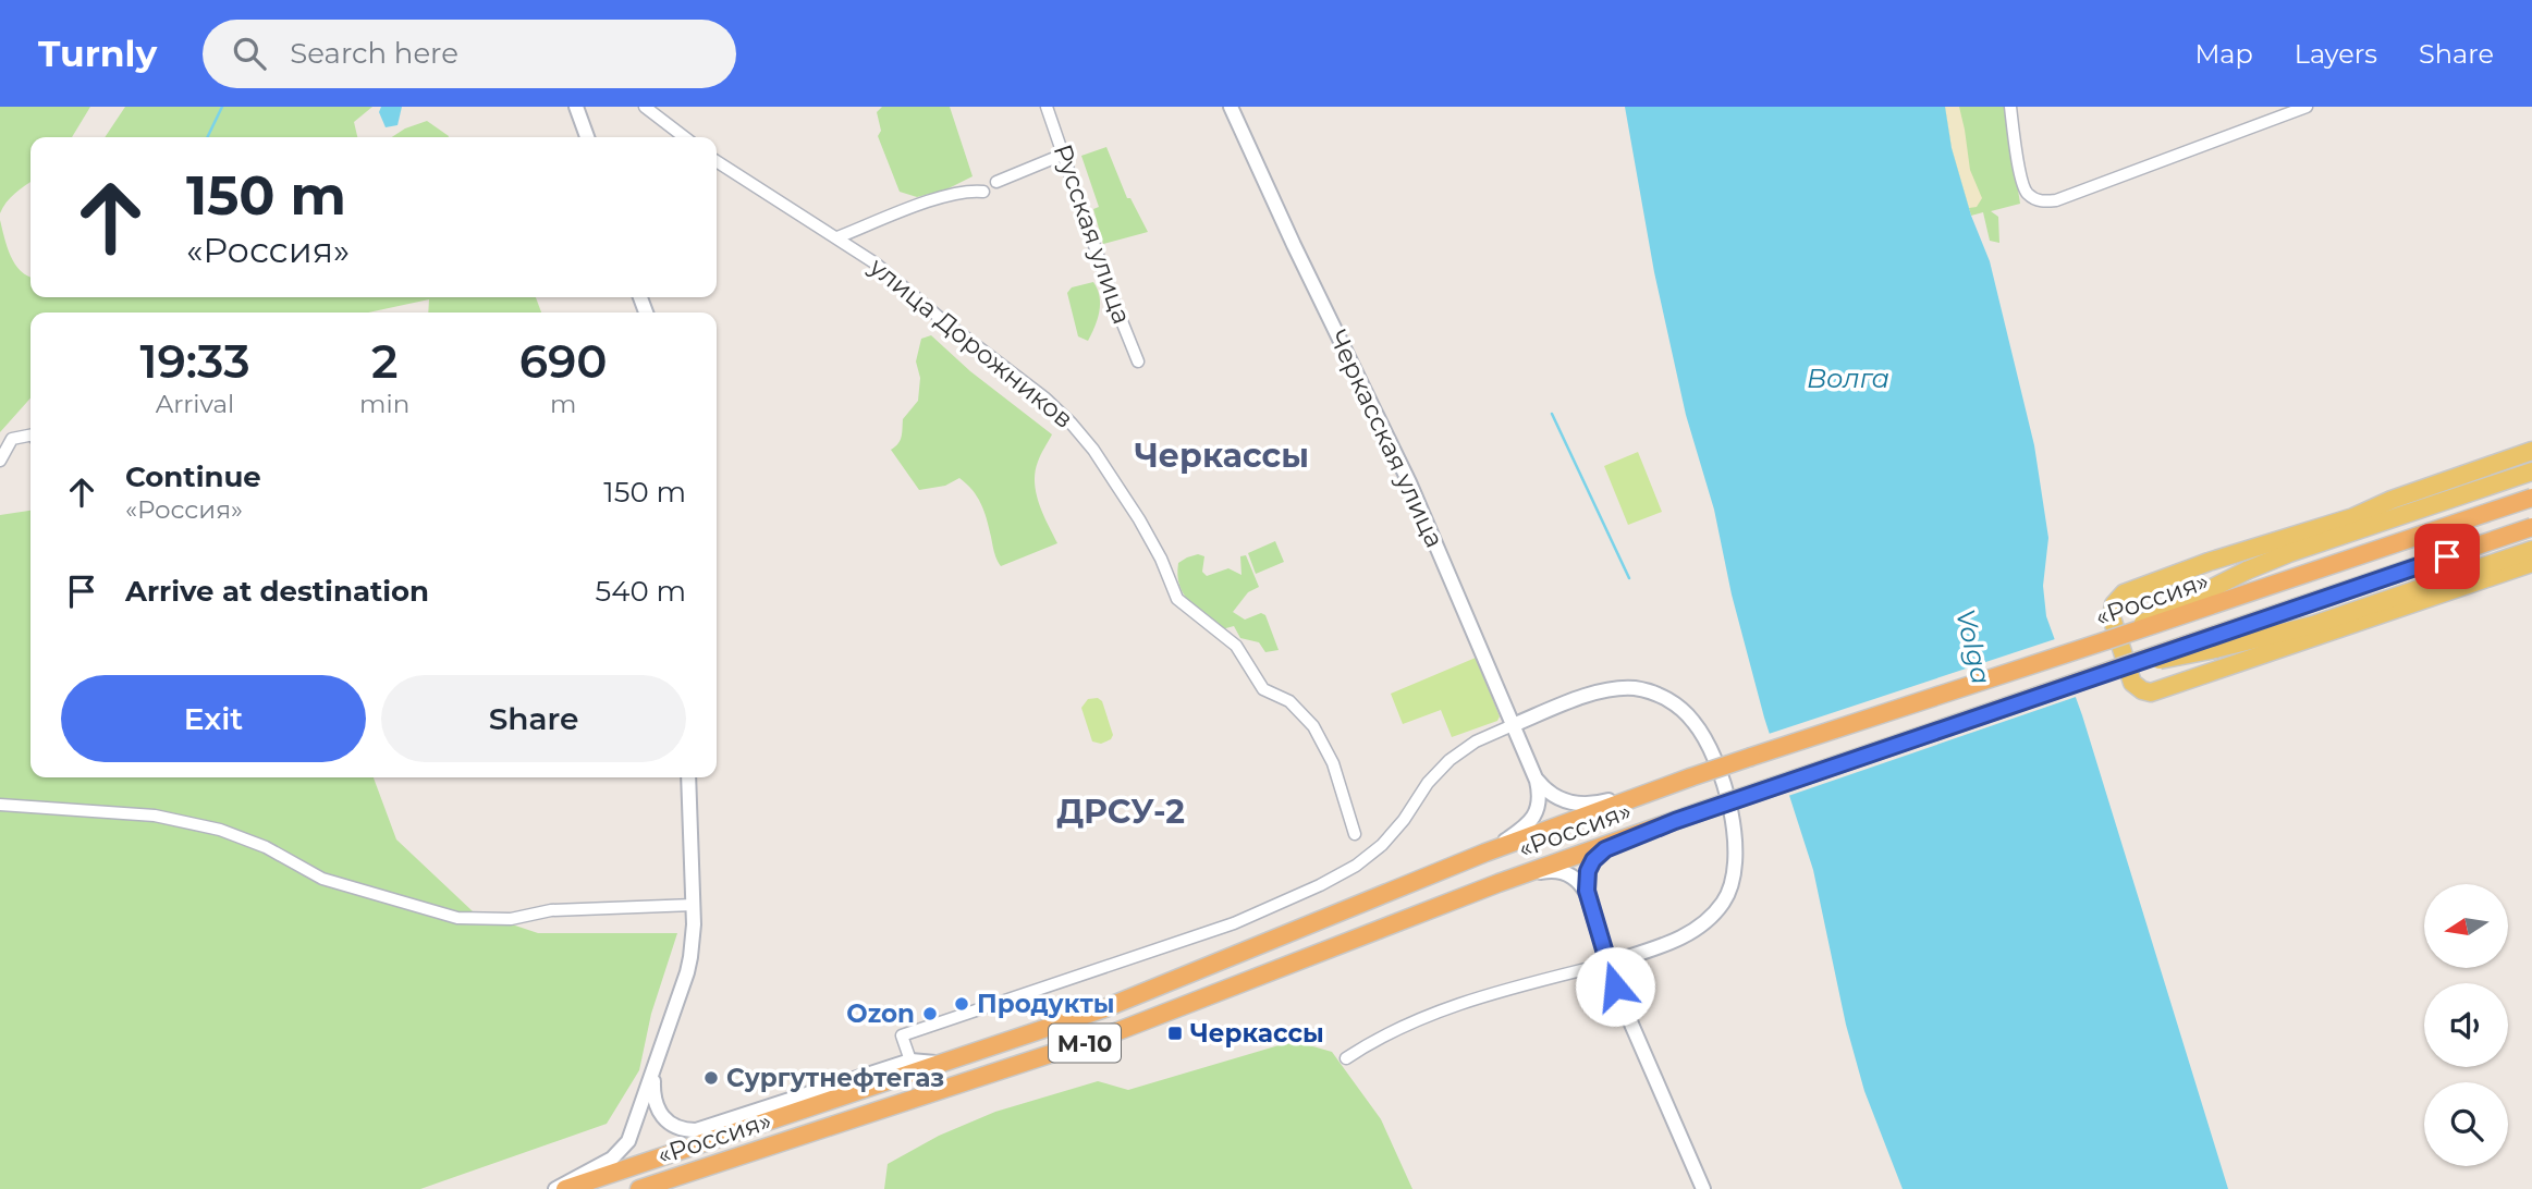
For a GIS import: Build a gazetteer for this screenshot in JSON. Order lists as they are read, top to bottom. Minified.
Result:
{"streets":{"highway":["«Россия»","М-10"],"street":["Русская улица","улица Дорожников","Черкасская улица"]},"crossings":[["Черкасская улица","«Россия»"]],"districts":["Черкассы","ДРСУ-2"],"water":["Волга","Volga"],"places":{"other":["Продукты","Ozon","Сургутнефтегаз"],"transit":["Черкассы"]},"north":"left","page":{"header":"Turnly","search":"Search here","nav":["Map","Layers","Share"],"turn":["150 m","«Россия»"],"eta":["19:33","Arrival","2","min","690","m"],"list":[{"name":"Continue","note":"«Россия»","value":"150 m"},{"name":"Arrive at destination","value":"540 m"}],"buttons":["Exit","Share"]}}
